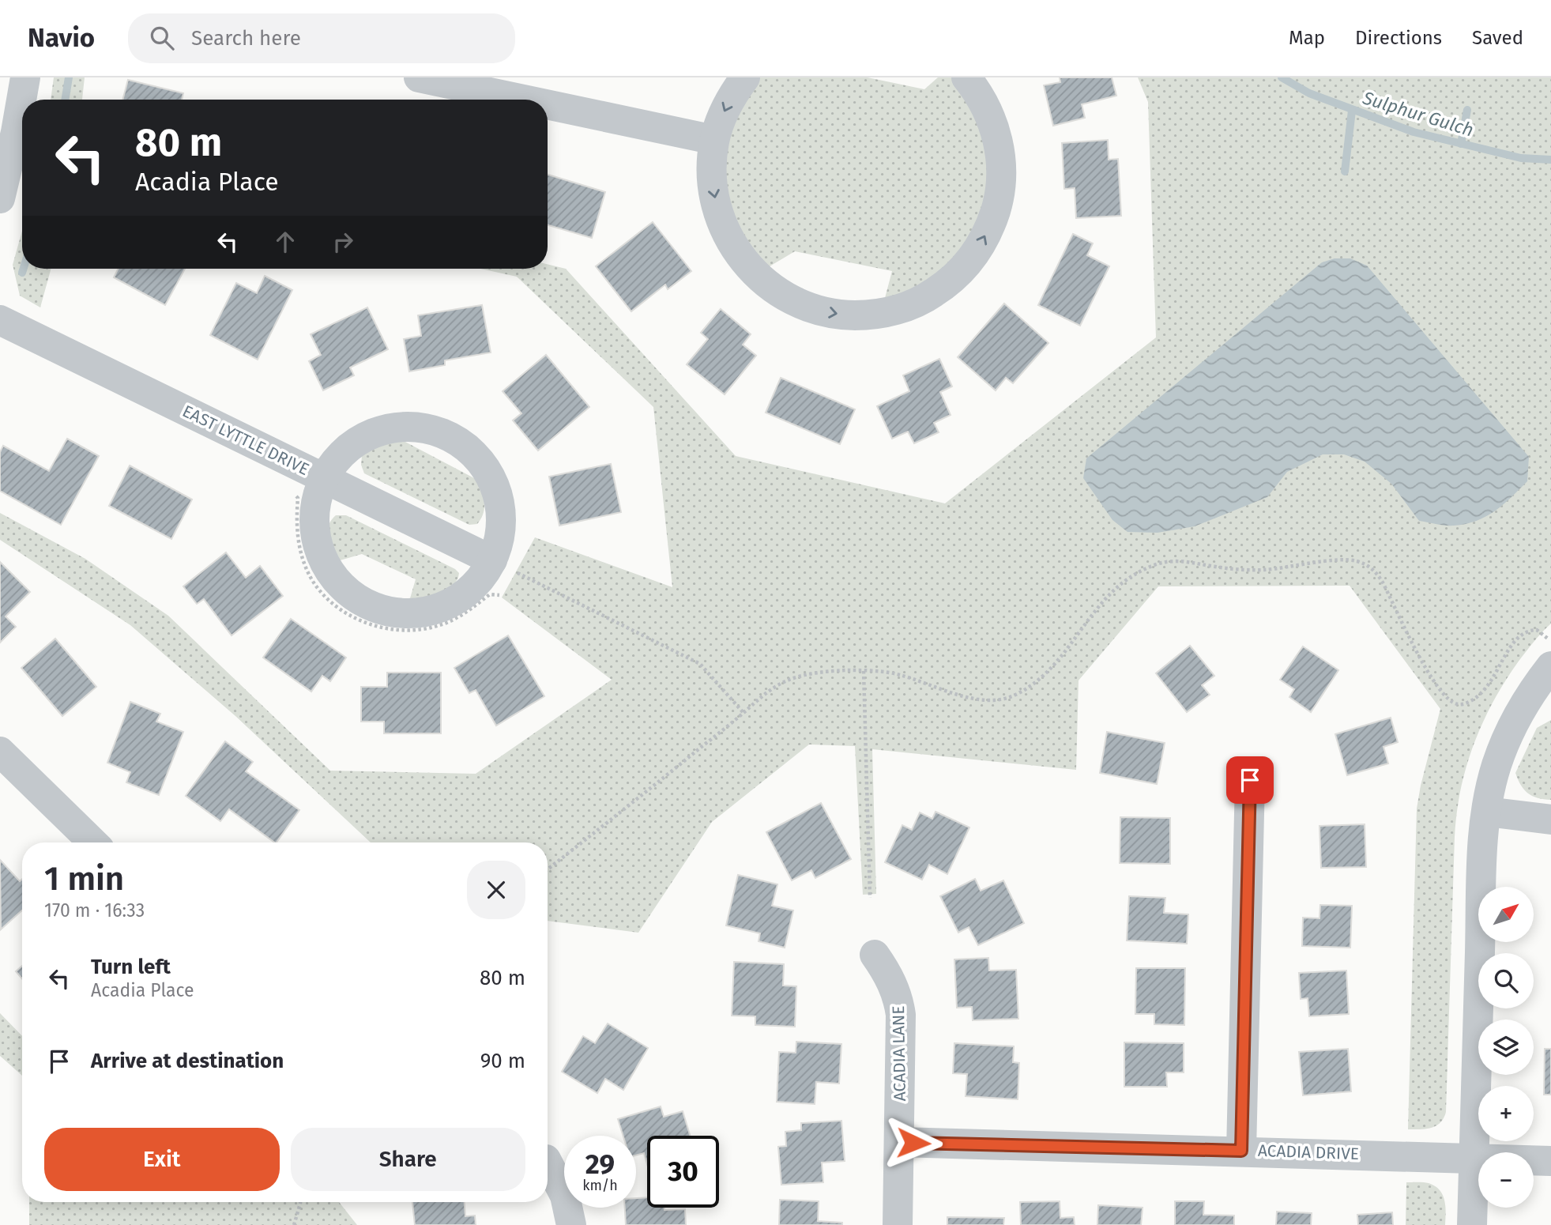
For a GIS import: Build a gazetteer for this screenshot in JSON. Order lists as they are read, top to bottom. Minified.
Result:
{"streets":{"street":["EAST LYTTLE DRIVE","ACADIA LANE","ACADIA DRIVE"]},"crossings":[["ACADIA LANE","ACADIA DRIVE"]],"water":["Sulphur Gulch"],"north":"top right","page":{"header":"Navio","search":"Search here","nav":["Map","Directions","Saved"],"turn":["80 m","Acadia Place"],"heading":["1 min","170 m · 16:33"],"map_buttons":["+","−"],"list":[{"name":"Turn left","note":"Acadia Place","value":"80 m"},{"name":"Arrive at destination","value":"90 m"}],"buttons":["Exit","Share"],"speed":"29 km/h","limit":"30"}}
